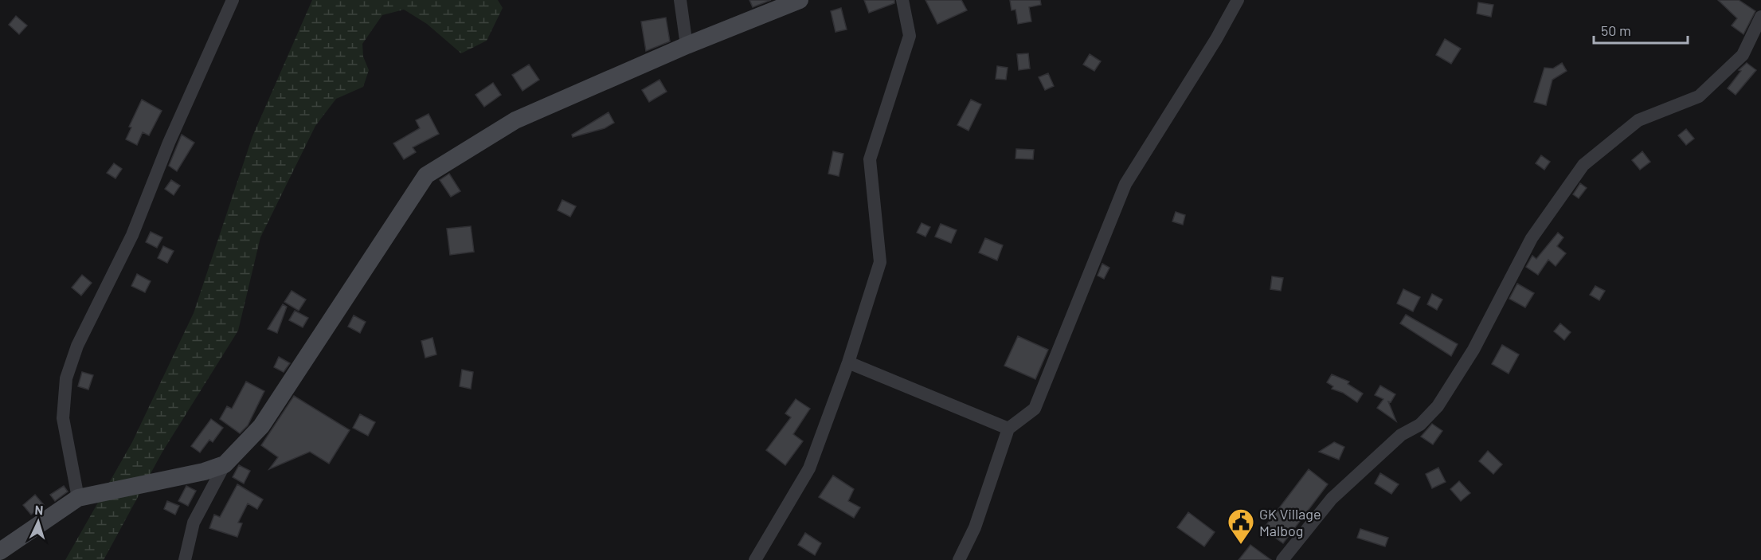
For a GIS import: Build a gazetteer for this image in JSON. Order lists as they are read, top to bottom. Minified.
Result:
{"places":{"public building":["GK Village Malbog"]},"scale_bar":"50 m","north":"top"}
